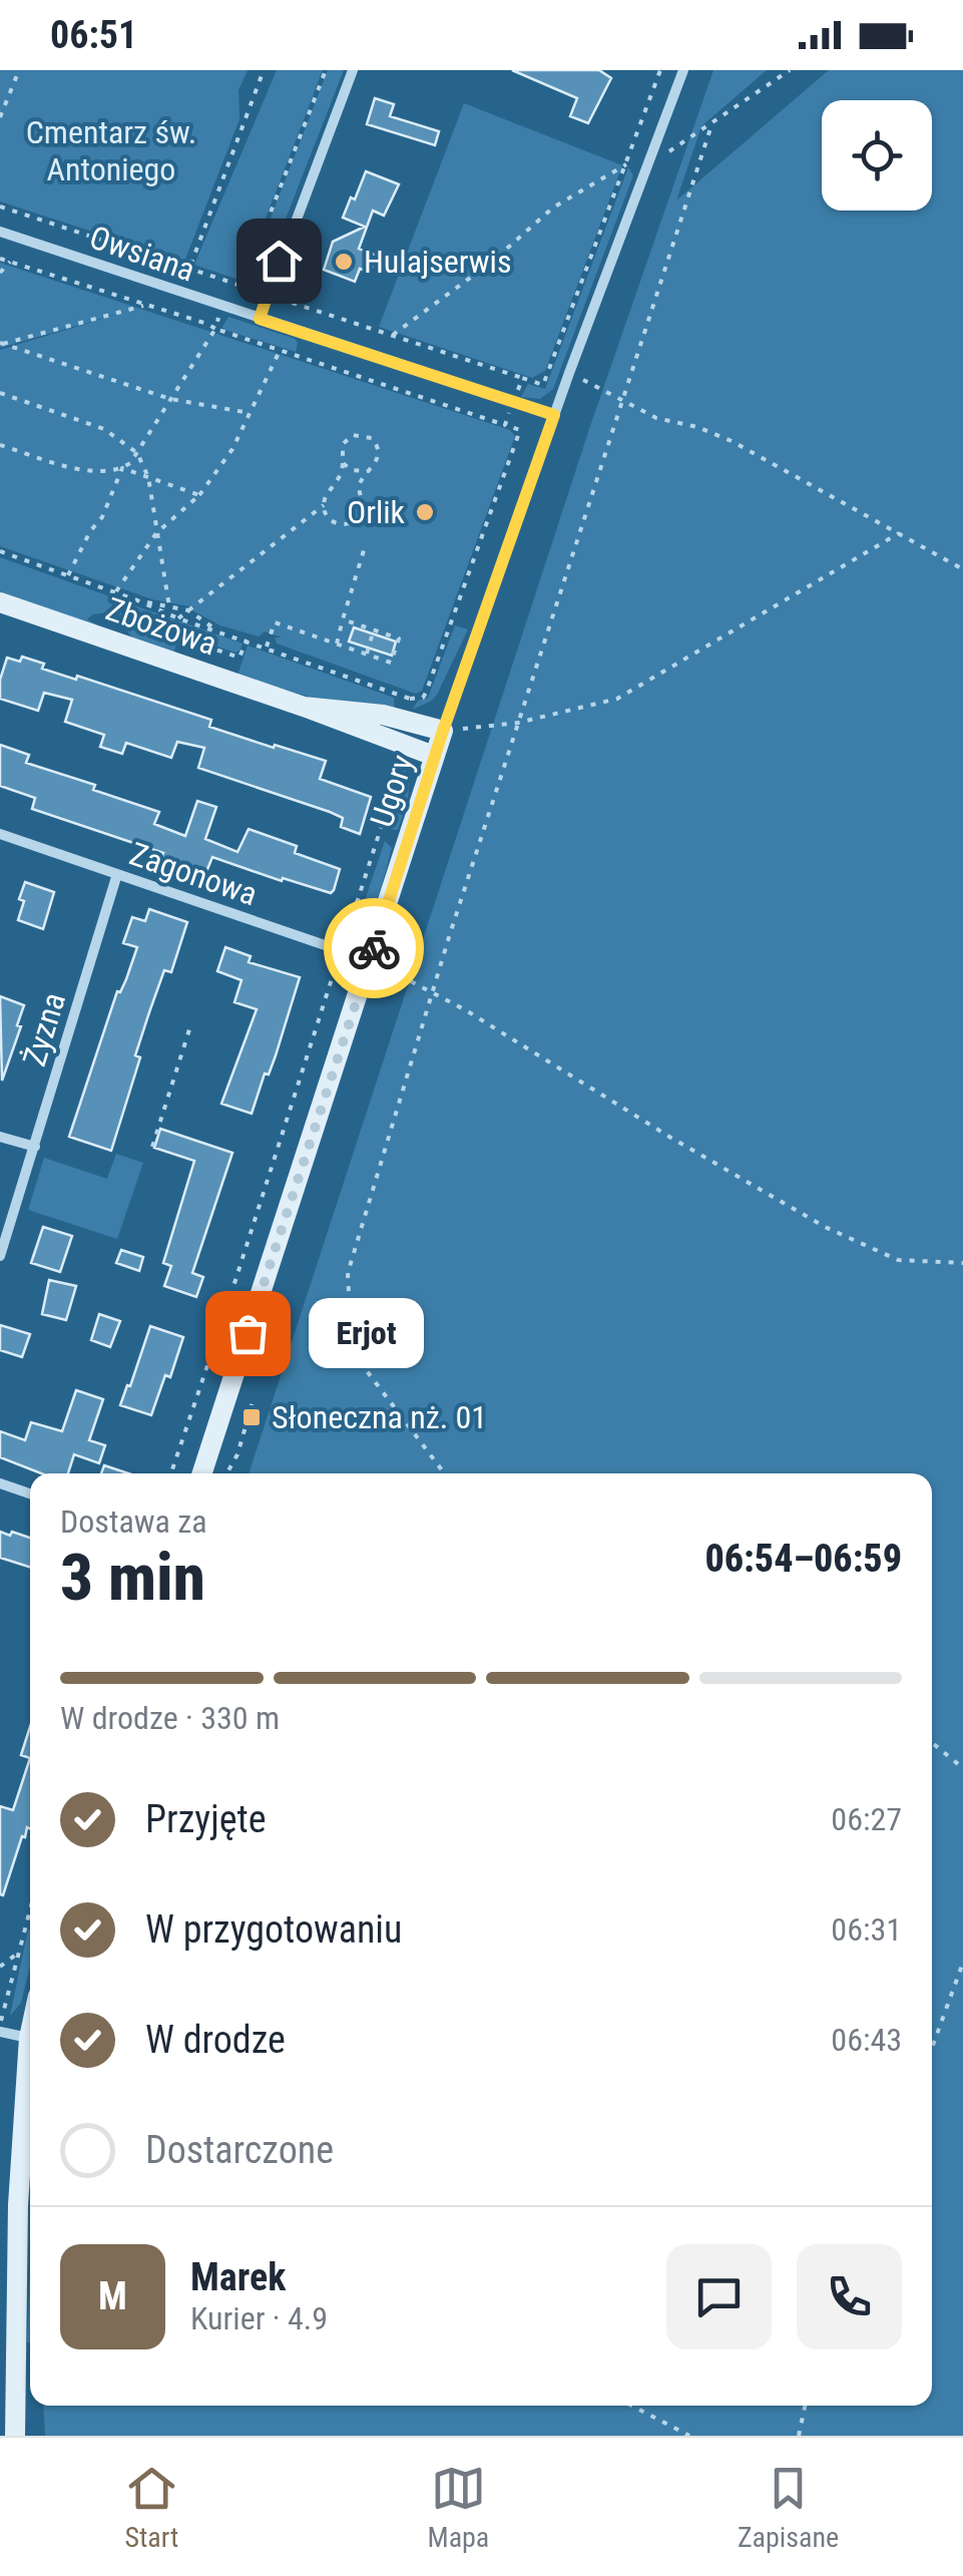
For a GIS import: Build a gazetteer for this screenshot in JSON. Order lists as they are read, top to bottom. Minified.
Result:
{"streets":{"street":["Owsiana","Zbożowa","Ugory","Zagonowa","Żyzna"]},"crossings":[["Owsiana","Ugory"],["Zbożowa","Ugory"],["Ugory","Zagonowa"],["Zagonowa","Żyzna"]],"parks":["Cmentarz św. Antoniego"],"places":{"other":["Hulajserwis","Orlik","Erjot"],"transit":["Słoneczna nż. 01"]},"page":{"status":"06:51","bubble":"Erjot","heading":["3 min","Dostawa za","06:54–06:59"],"panel":["Marek","Kurier · 4.9"],"bar":"W drodze · 330 m","list":[["Przyjęte","06:27"],["W przygotowaniu","06:31"],["W drodze","06:43"],"Dostarczone"],"round":"M","tabs":["Start","Mapa","Zapisane"]}}
